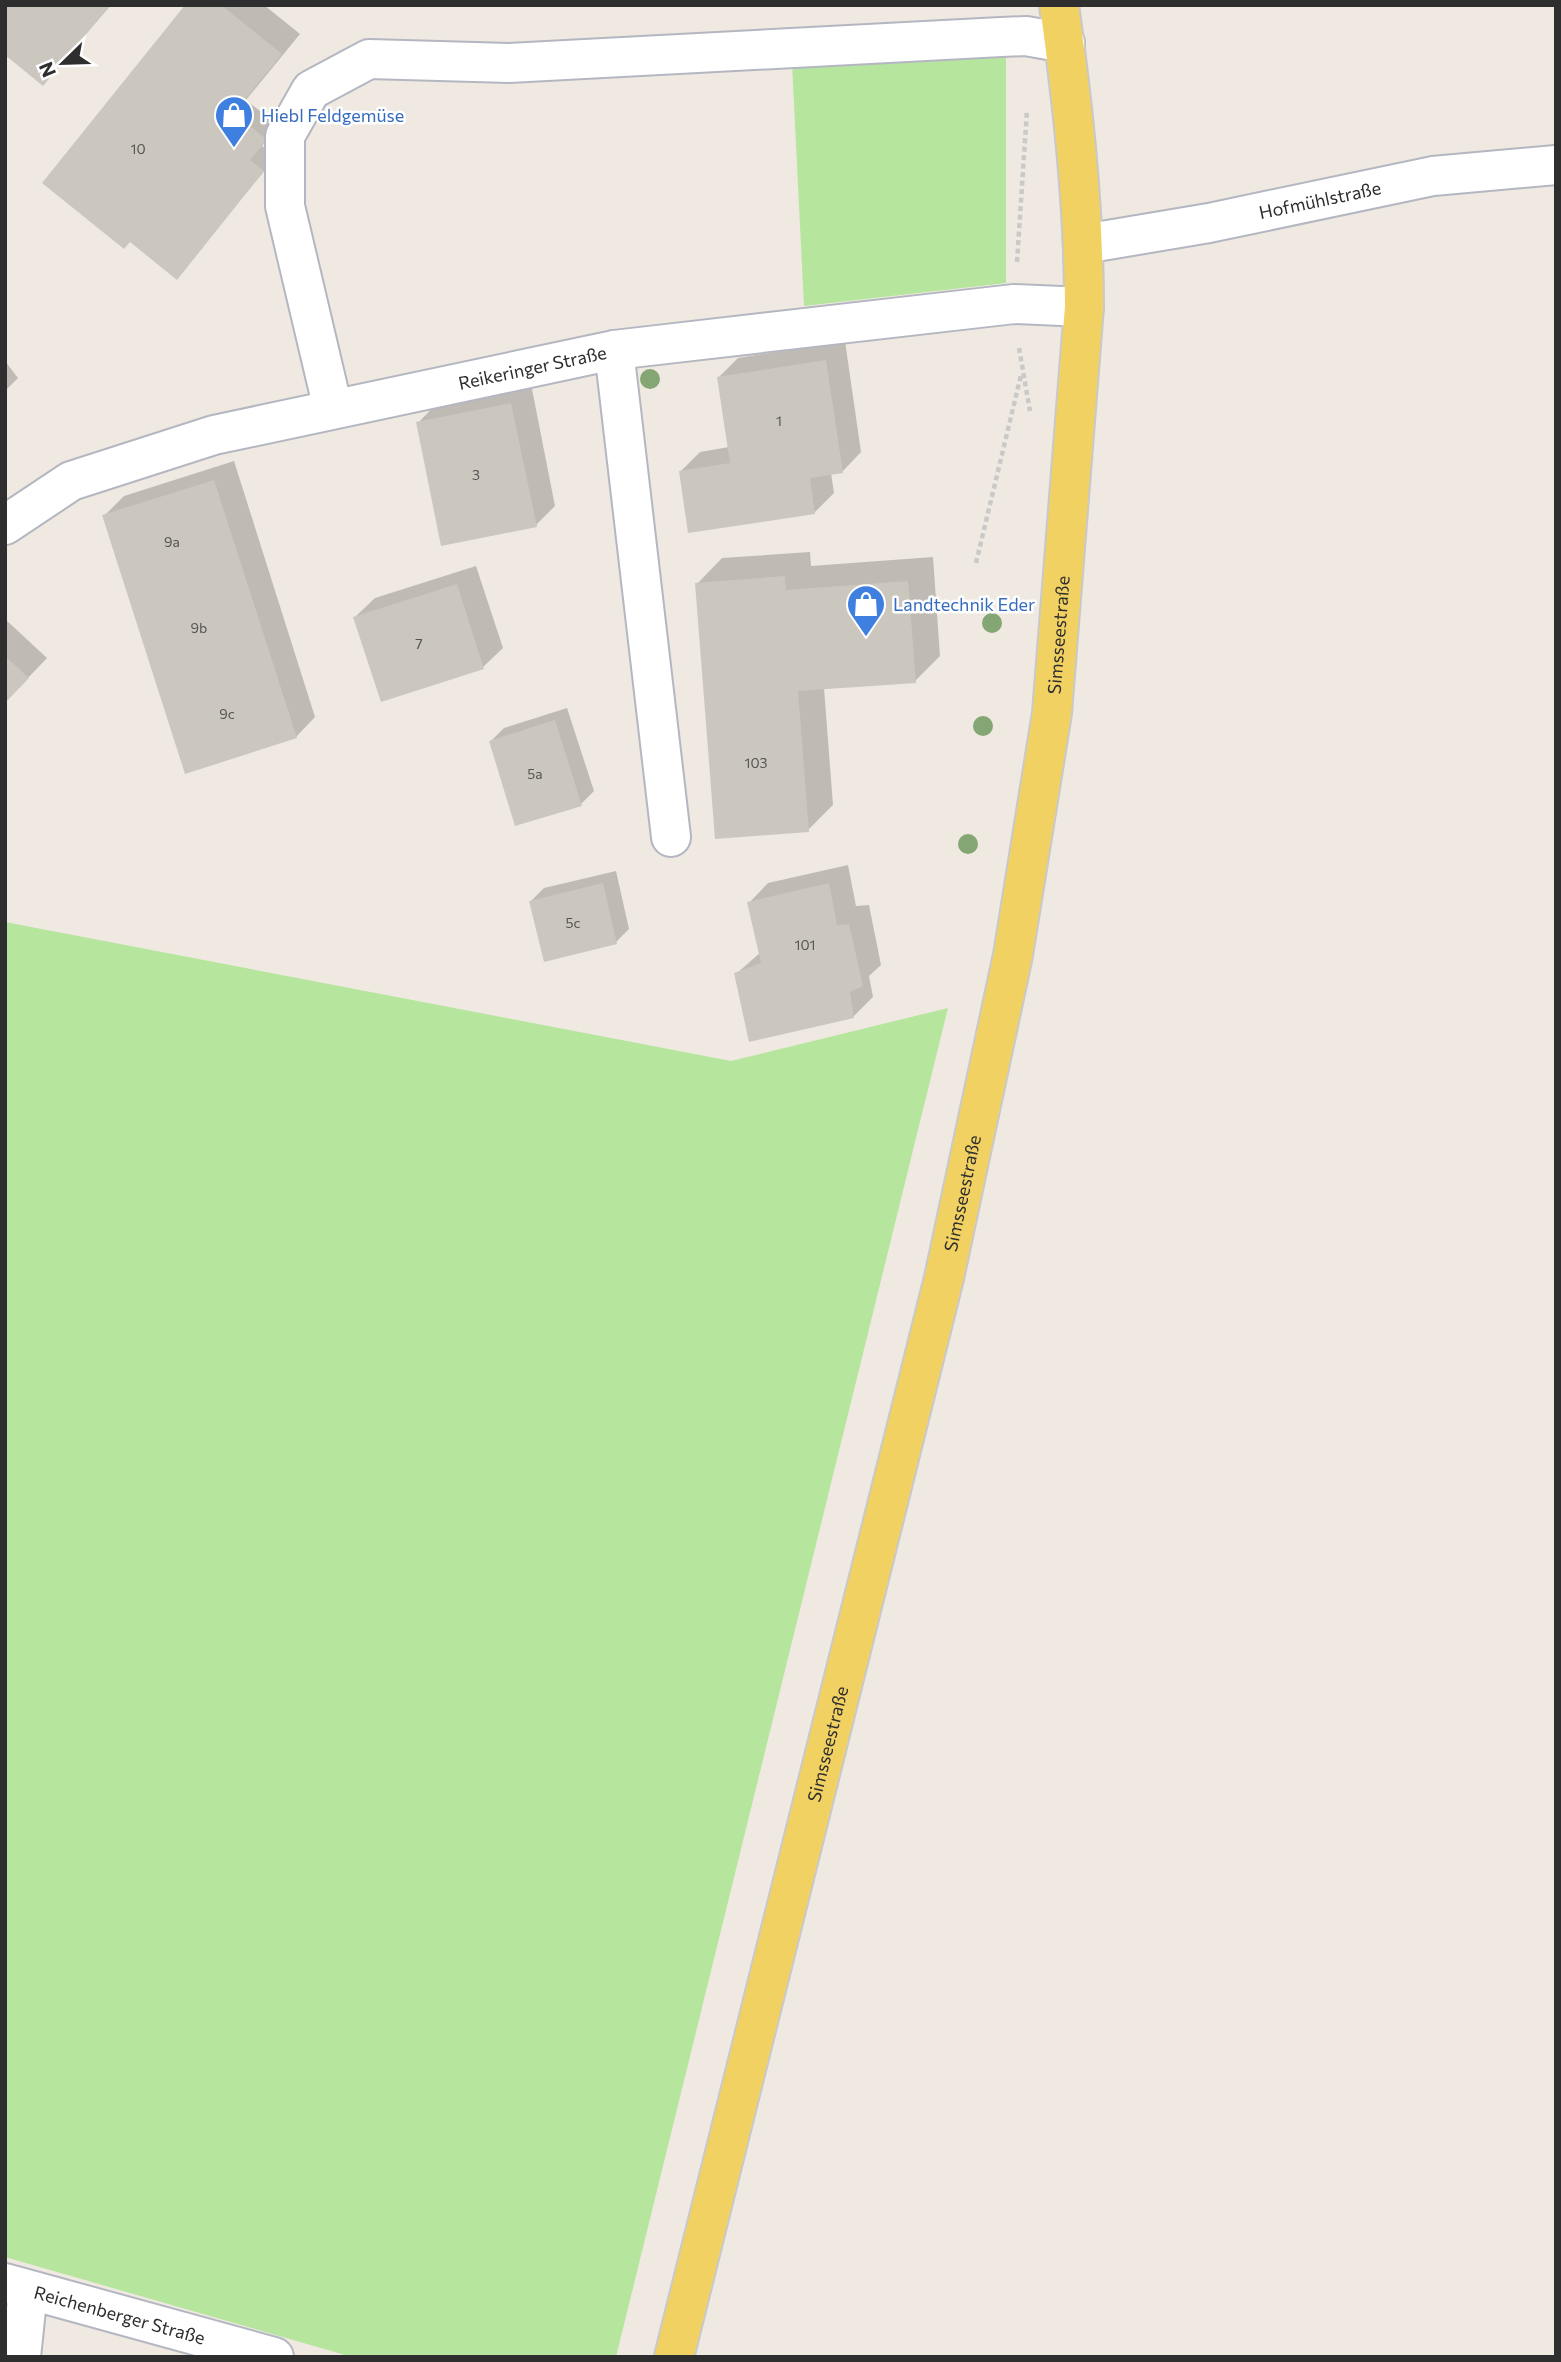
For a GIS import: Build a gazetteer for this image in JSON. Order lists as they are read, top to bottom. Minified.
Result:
{"streets":{"main road":["Simsseestraße"],"street":["Hofmühlstraße","Reikeringer Straße","Reichenberger Straße"]},"crossings":[["Hofmühlstraße","Simsseestraße"],["Reikeringer Straße","Simsseestraße"]],"places":{"shop":["Hiebl Feldgemüse","Landtechnik Eder"]},"house_numbers":["10","1","3","9a","9b","7","9c","103","5a","5c","101"],"north":"bottom left"}
